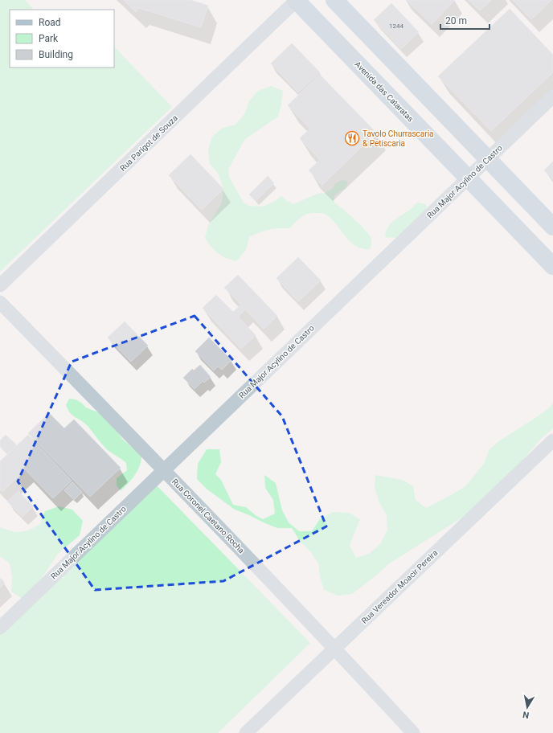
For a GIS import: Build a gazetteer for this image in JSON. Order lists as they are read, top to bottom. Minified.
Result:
{"streets":{"main road":["Avenida das Cataratas"],"street":["Rua Parigot de Souza","Rua Major Acylino de Castro","Rua Coronel Caetano Rocha","Rua Vereador Moacir Pereira"]},"crossings":[["Avenida das Cataratas","Rua Parigot de Souza"],["Avenida das Cataratas","Rua Major Acylino de Castro"],["Rua Major Acylino de Castro","Rua Coronel Caetano Rocha"],["Rua Coronel Caetano Rocha","Rua Vereador Moacir Pereira"]],"places":{"restaurant":["Tavolo Churrascaria & Petiscaria"]},"house_numbers":["1244"],"legend":["Road","Park","Building"],"scale_bar":"20 m","north":"bottom"}
